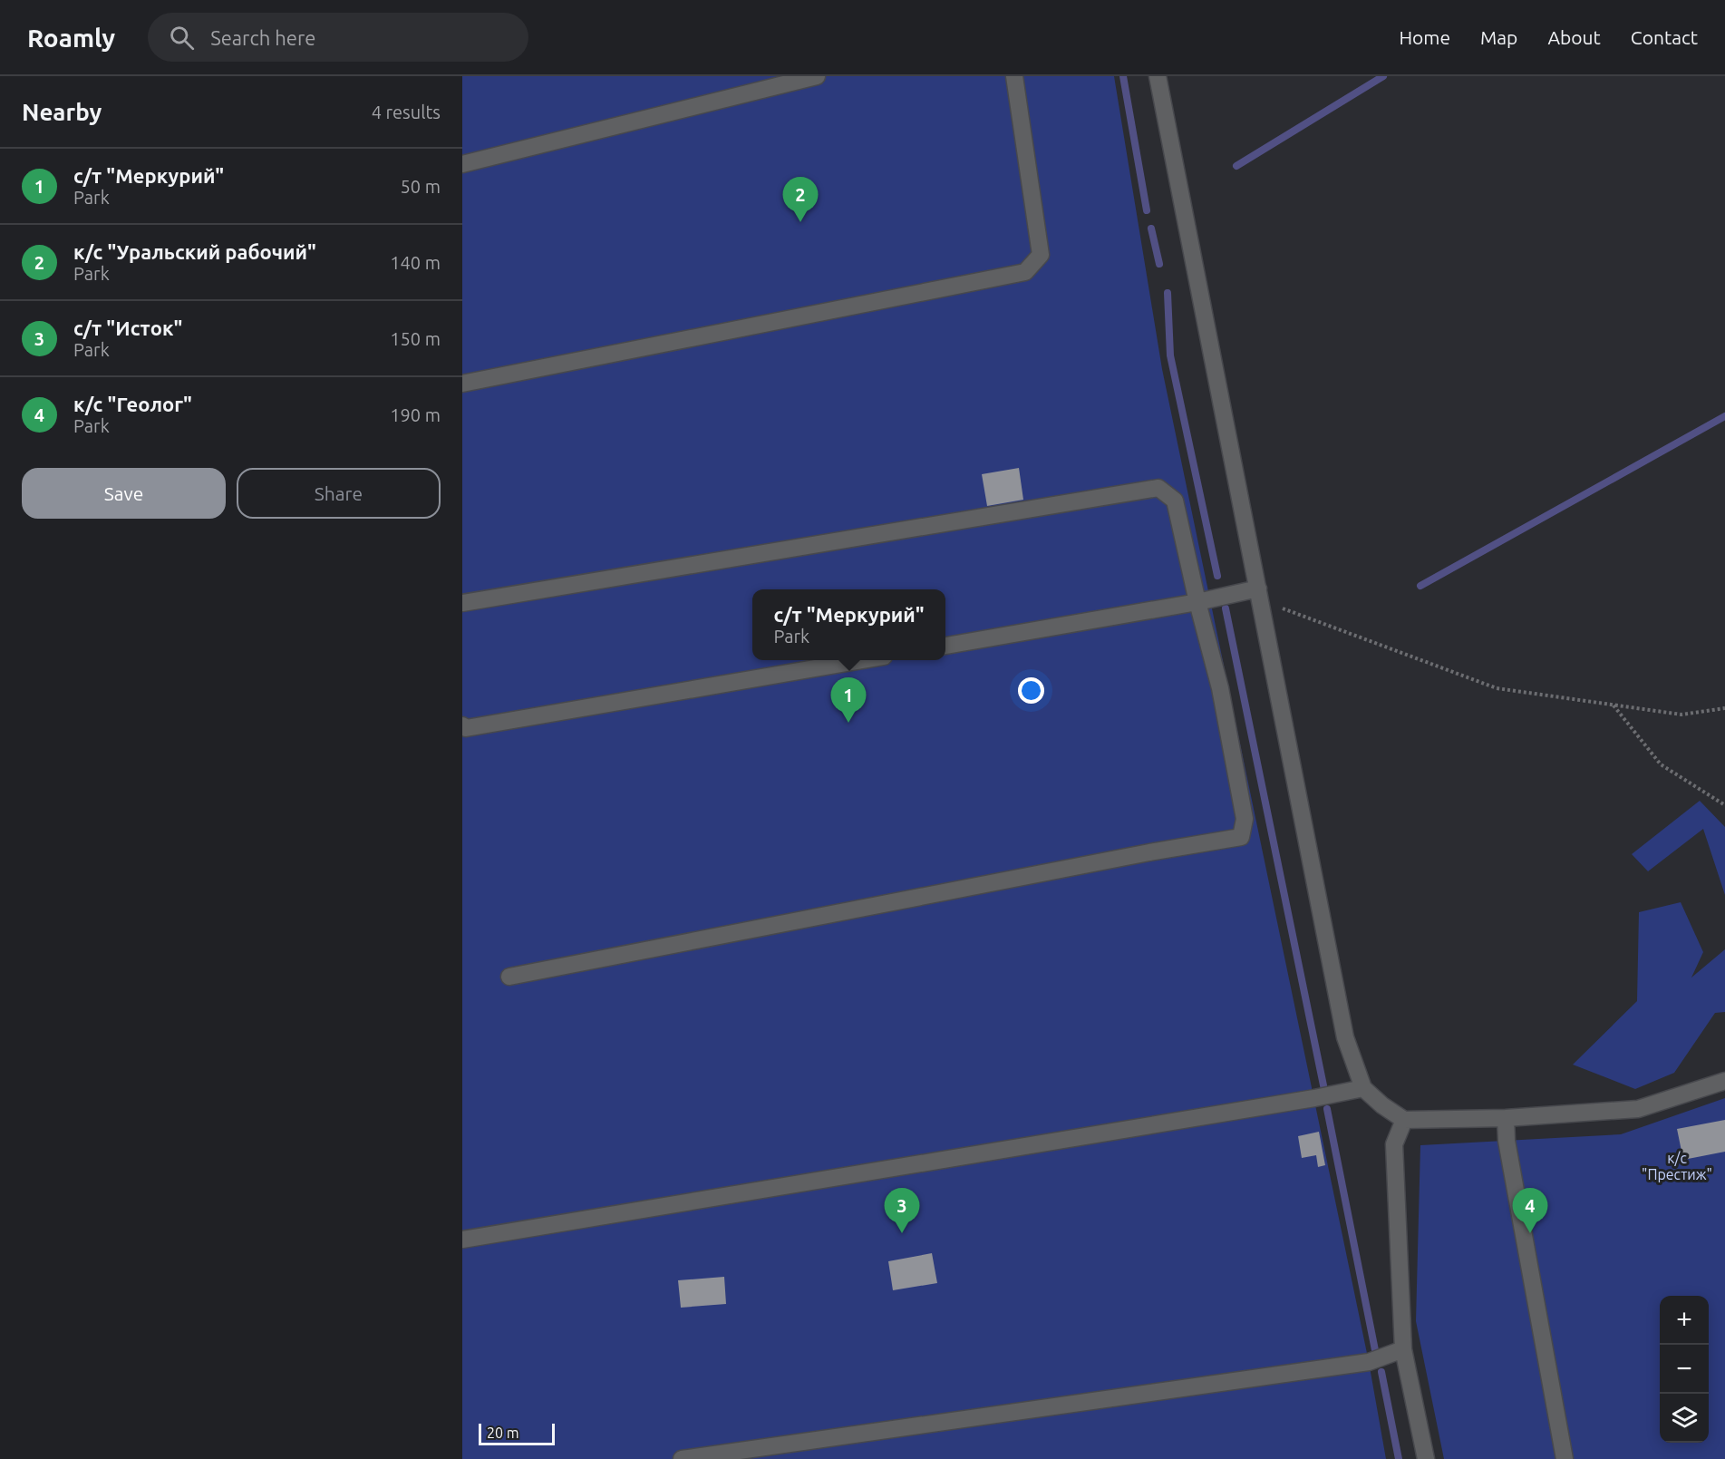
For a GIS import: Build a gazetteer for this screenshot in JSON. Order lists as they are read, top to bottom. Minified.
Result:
{"parks":["к/с \"Престиж\""],"scale_bar":"20 m","page":{"header":"Roamly","search":"Search here","nav":["Home","Map","About","Contact"],"heading":["Nearby","4 results"],"list":[{"mark":"1","name":"с/т \"Меркурий\"","note":"Park","value":"50 m"},{"mark":"2","name":"к/с \"Уральский рабочий\"","note":"Park","value":"140 m"},{"mark":"3","name":"с/т \"Исток\"","note":"Park","value":"150 m"},{"mark":"4","name":"к/с \"Геолог\"","note":"Park","value":"190 m"}],"pins":["2","1","3","4"],"buttons":["Save","Share"],"popup":["с/т \"Меркурий\"","Park"],"map_buttons":["+","−"],"scale":"20 m"}}
